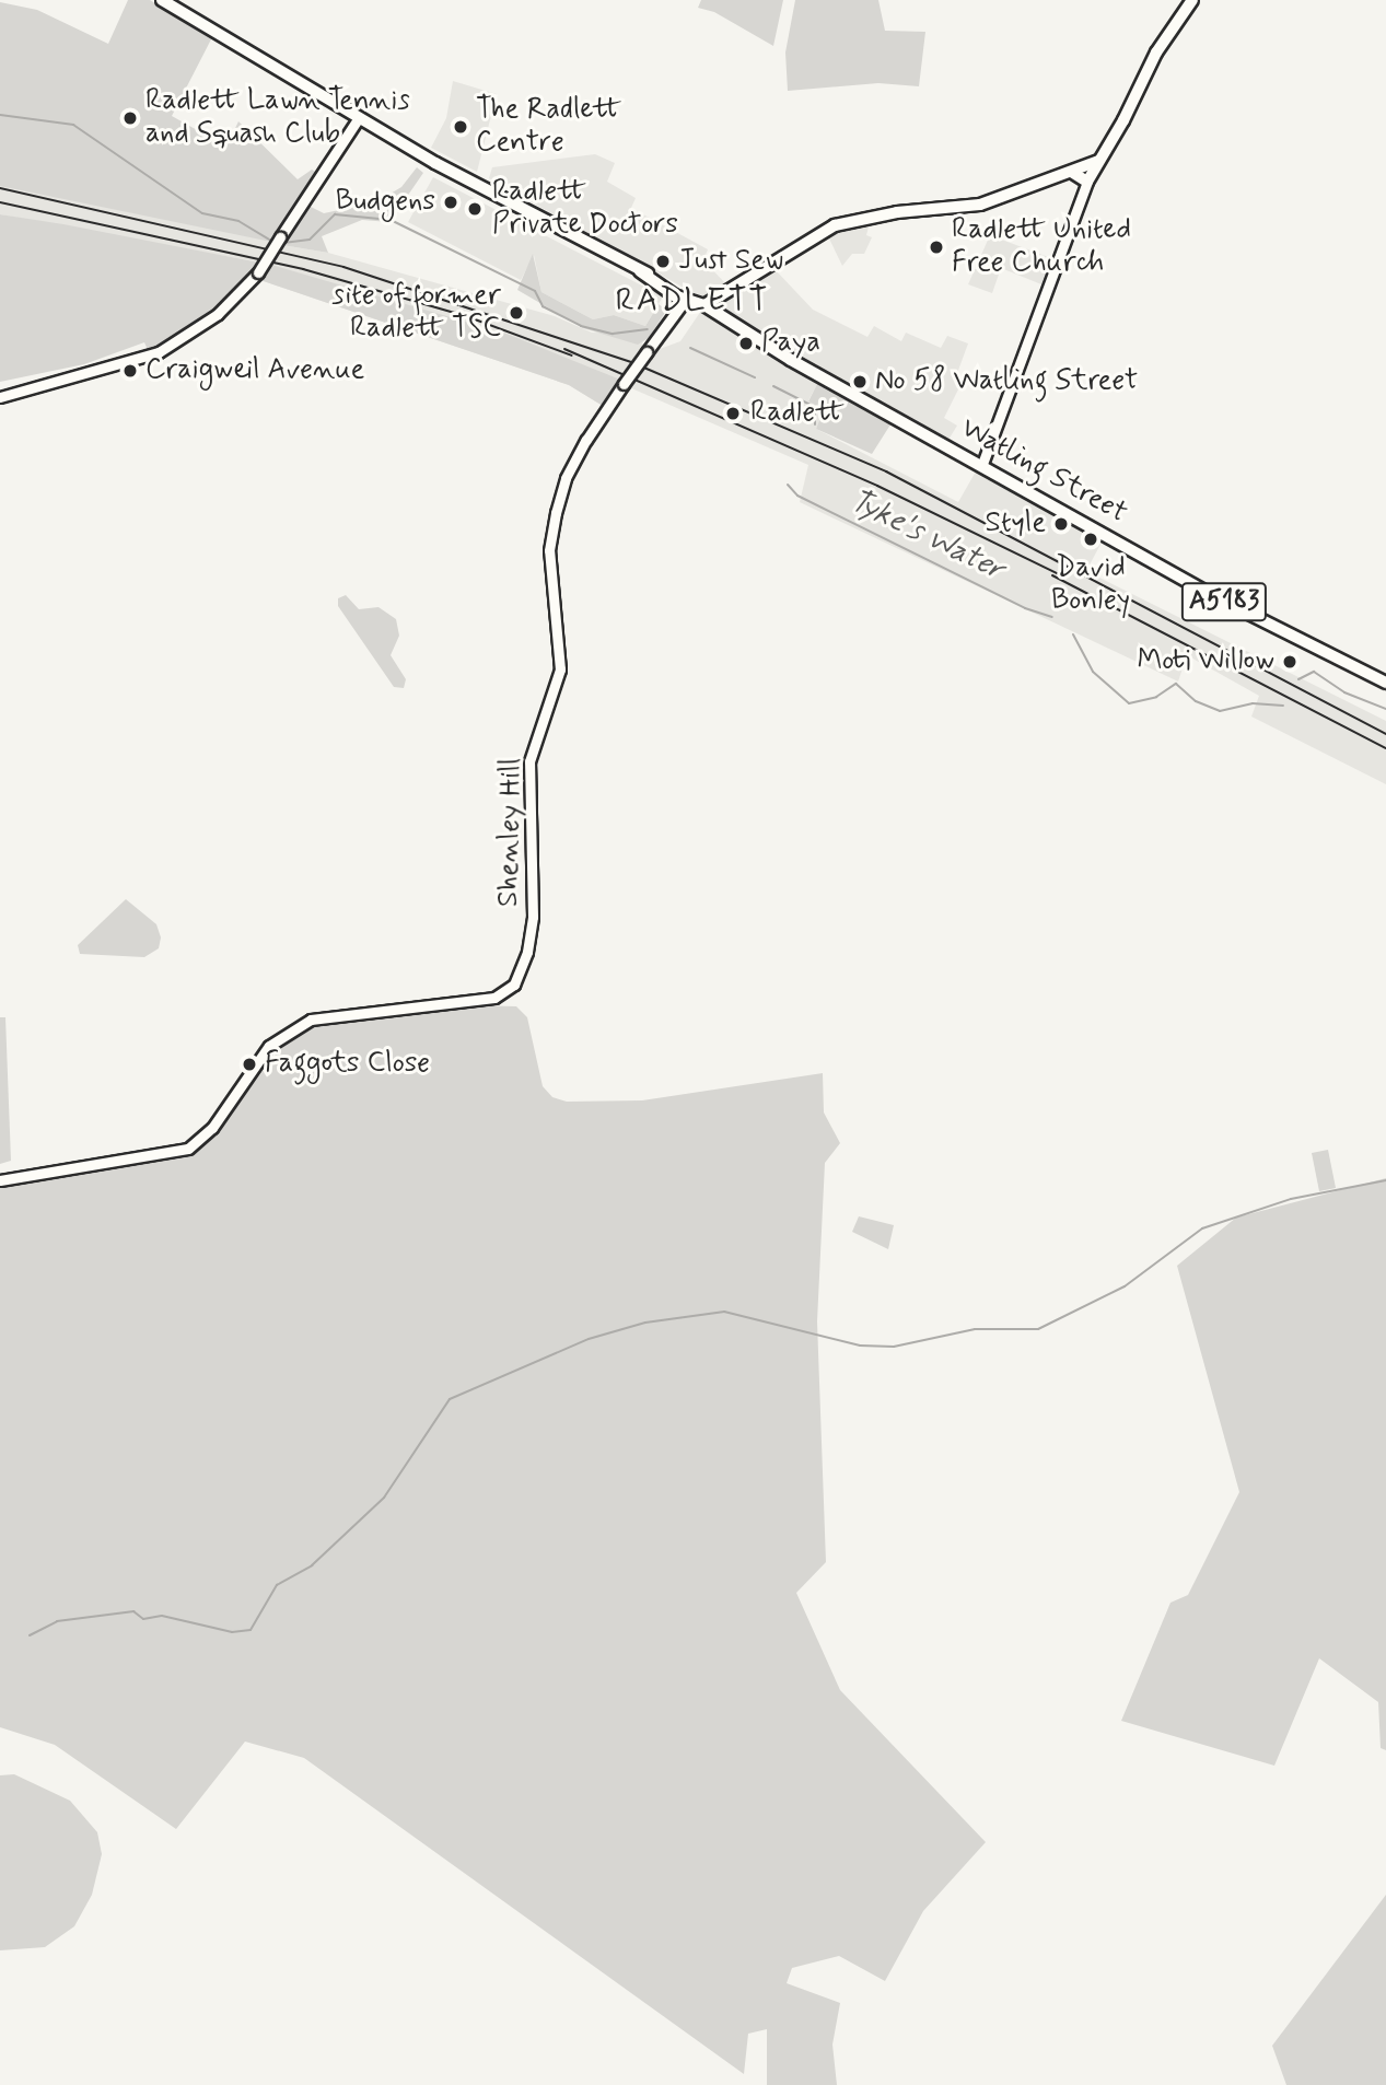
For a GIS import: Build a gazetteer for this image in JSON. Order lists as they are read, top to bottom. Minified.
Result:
{"streets":{"main road":["Watling Street","A5183"],"street":["Shenley Hill"]},"crossings":[["Watling Street","Shenley Hill"]],"districts":["RADLETT"],"water":["Tyke's Water"],"places":["Radlett Lawn Tennis and Squash Club","The Radlett Centre","Budgens","Radlett Private Doctors","Radlett United Free Church","Just Sew","site of former Radlett TSC","Paya","Craigweil Avenue","No 58 Watling Street","Radlett","Style","David Bonley","Moti Willow","Faggots Close"]}
